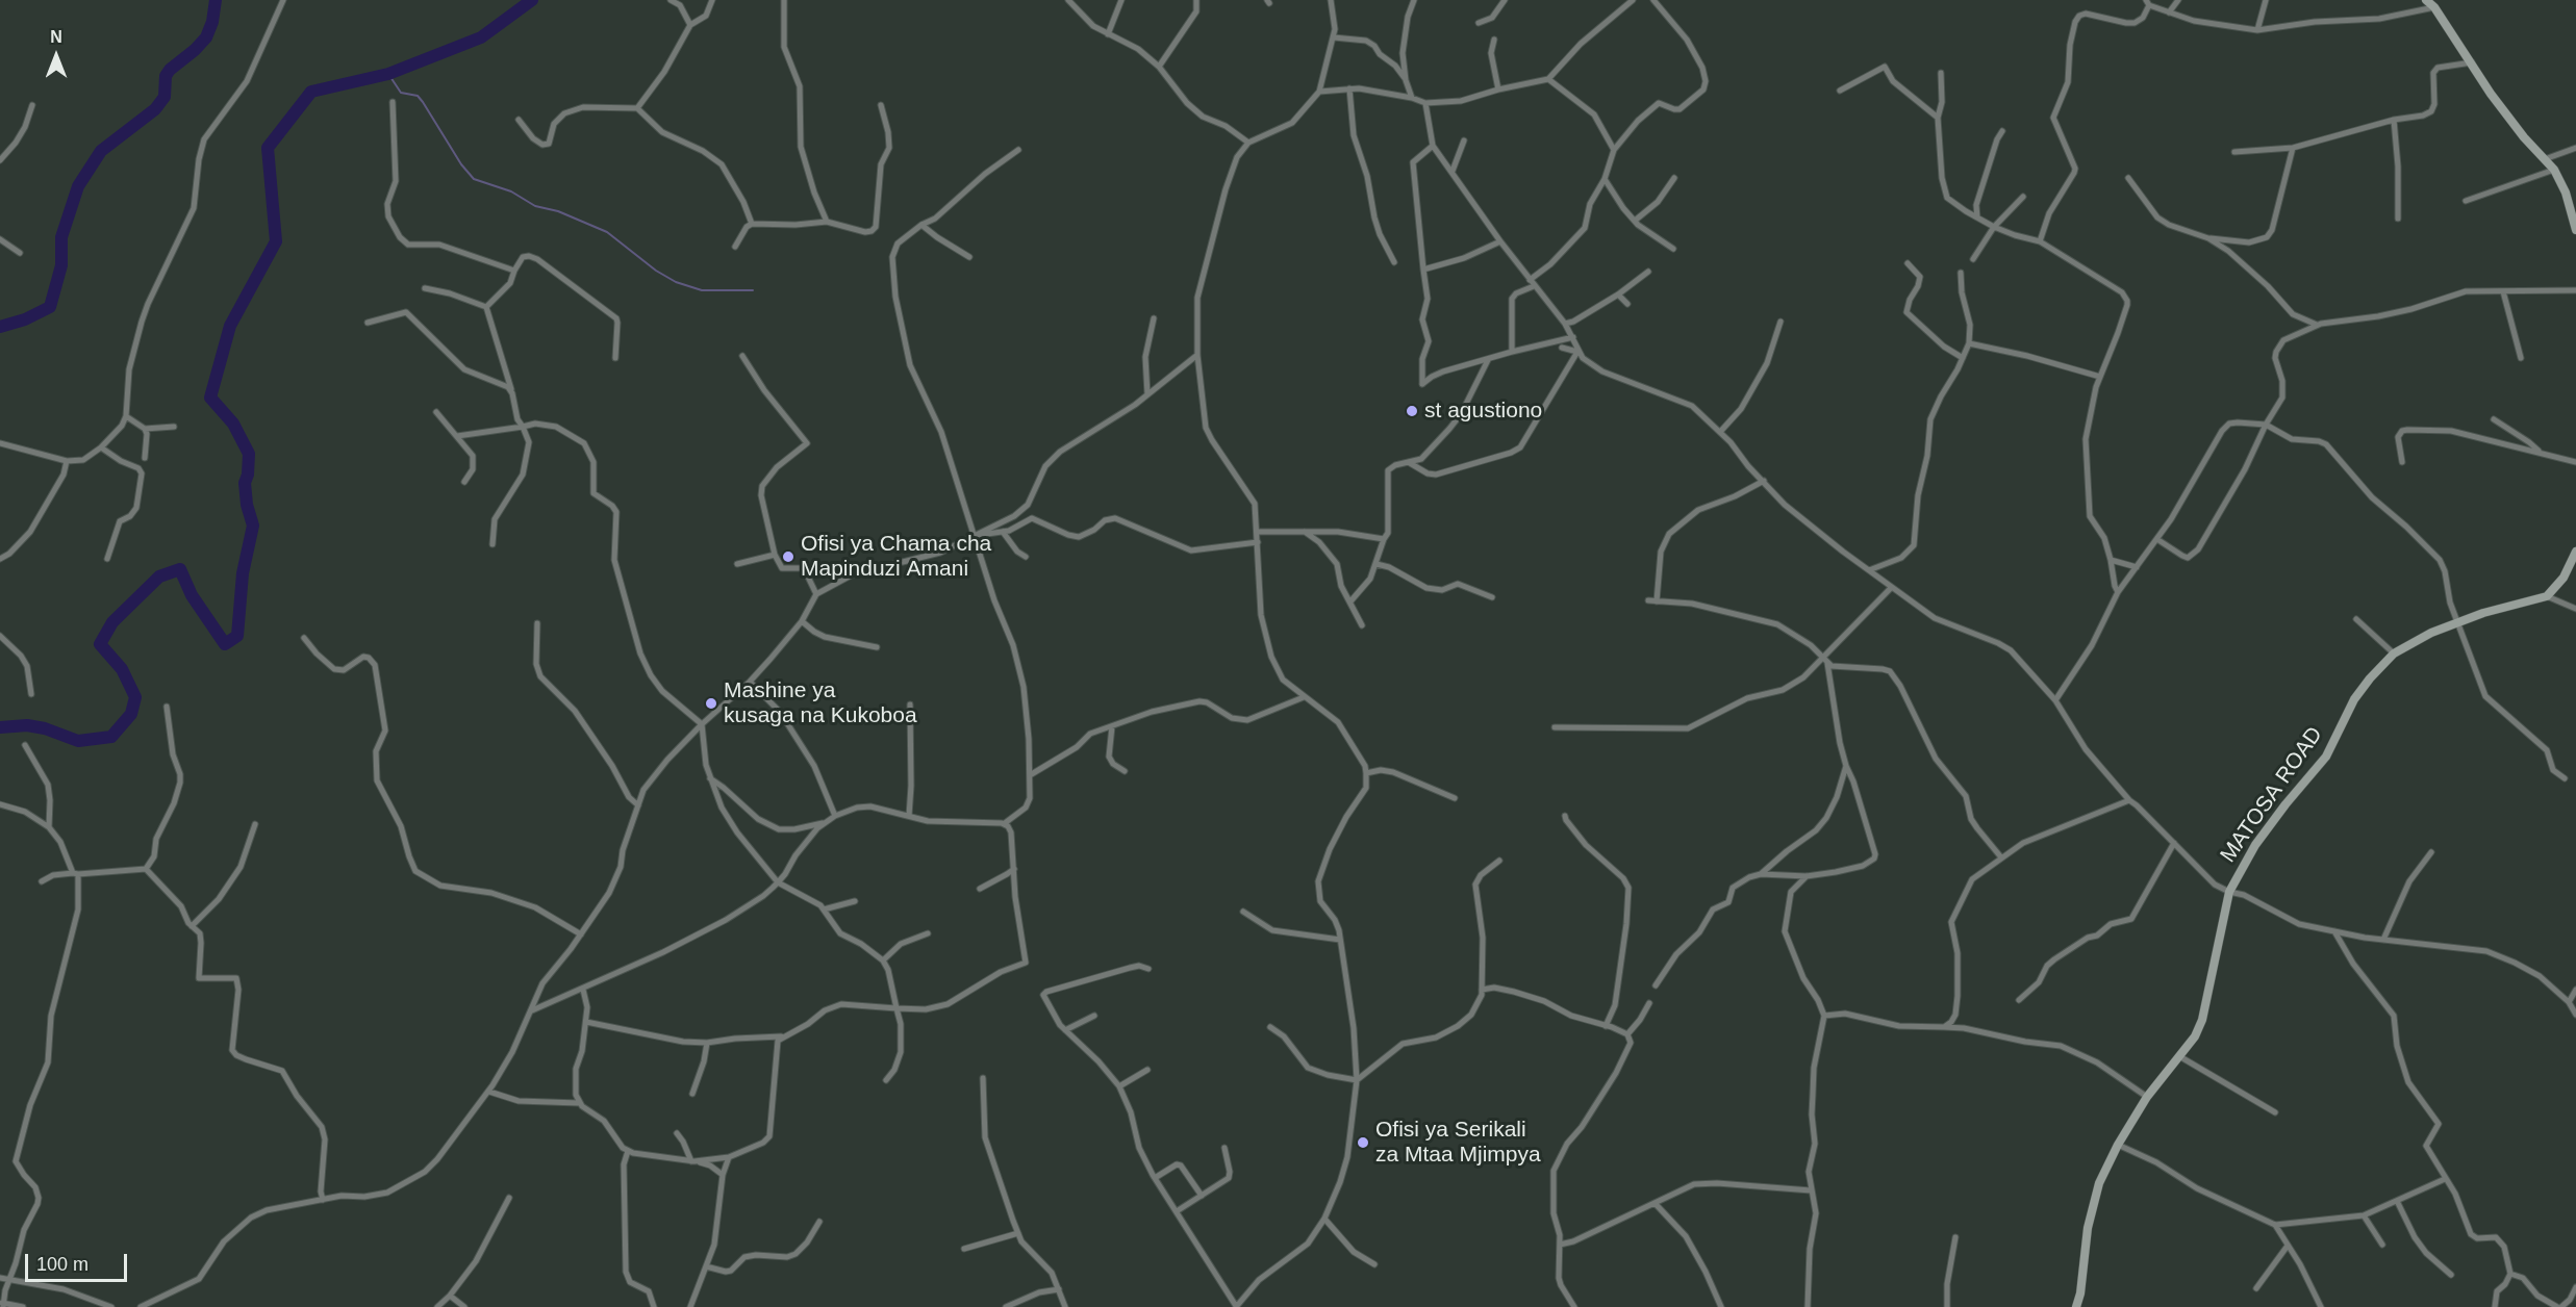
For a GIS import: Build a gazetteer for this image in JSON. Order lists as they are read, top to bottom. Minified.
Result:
{"streets":{"street":["MATOSA ROAD"]},"places":["st agustiono","Ofisi ya Chama cha Mapinduzi Amani","Mashine ya kusaga na Kukoboa","Ofisi ya Serikali za Mtaa Mjimpya"],"scale_bar":"100 m","north":"top"}
